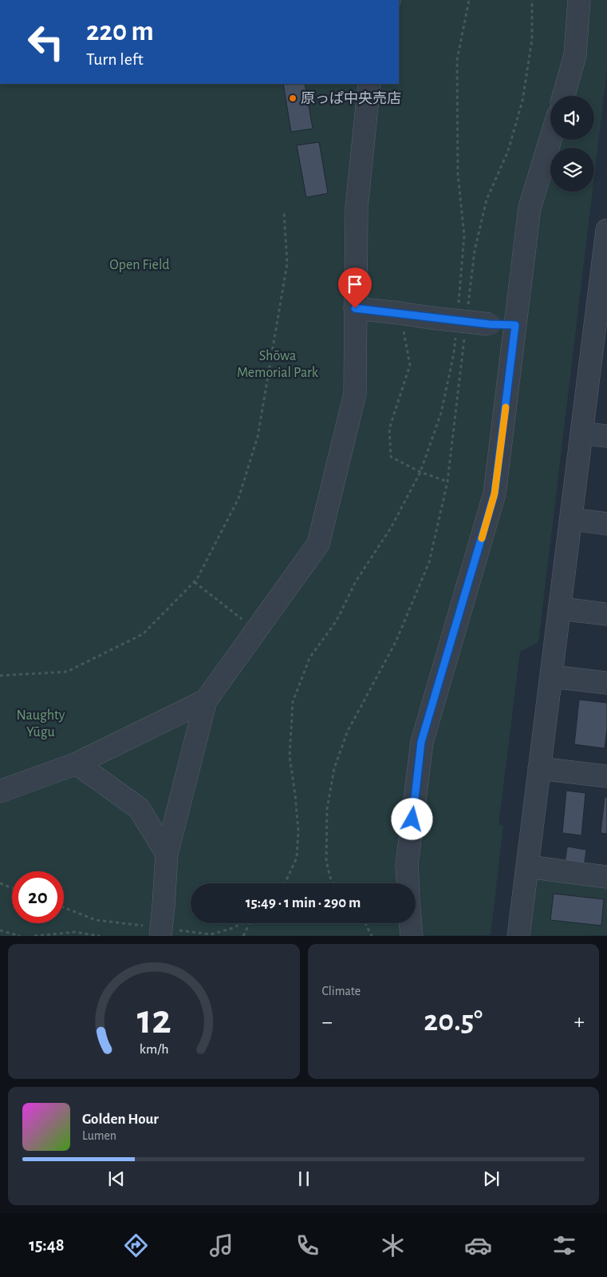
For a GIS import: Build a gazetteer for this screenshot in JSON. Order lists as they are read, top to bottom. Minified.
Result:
{"parks":["Open Field","Shōwa Memorial Park","Naughty Yūgu"],"places":["原っぱ中央売店"],"page":{"turn":["220 m","Turn left"],"limit":"20","trip":"15:49 · 1 min · 290 m","tile":"Climate","heat":["−","20.5°","+"],"song":["Golden Hour","Lumen"],"tabs":"15:48","gauge":["12","km/h"]}}
